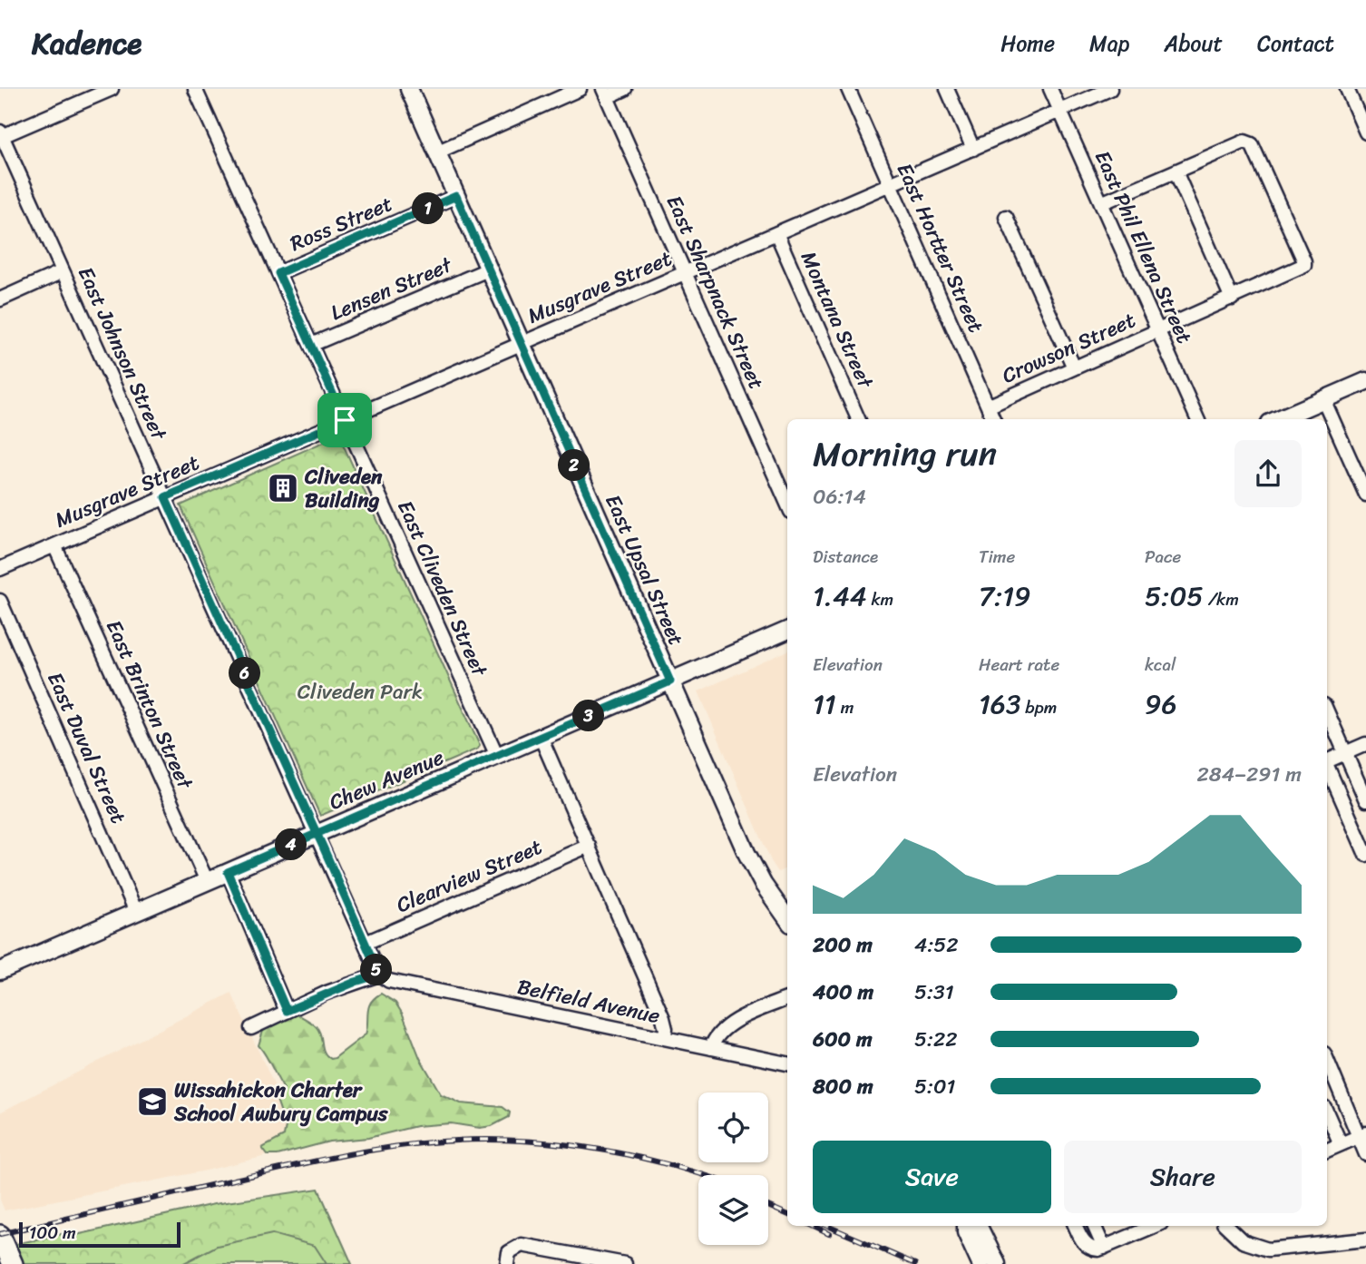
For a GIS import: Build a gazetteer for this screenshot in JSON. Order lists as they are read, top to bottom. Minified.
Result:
{"streets":{"street":["Ross Street","East Phil Ellena Street","East Hortter Street","Musgrave Street","Lensen Street","East Sharpnack Street","Montana Street","Crowson Street","East Johnson Street","East Upsal Street","East Cliveden Street","East Brinton Street","East Duval Street","Chew Avenue","Clearview Street","Belfield Avenue"]},"crossings":[["Ross Street","East Upsal Street"],["Ross Street","East Cliveden Street"],["East Phil Ellena Street","Musgrave Street"],["East Phil Ellena Street","Crowson Street"],["East Hortter Street","Musgrave Street"],["East Hortter Street","Crowson Street"],["Musgrave Street","East Sharpnack Street"],["Musgrave Street","Montana Street"],["Musgrave Street","East Johnson Street"],["Musgrave Street","East Upsal Street"],["Musgrave Street","East Cliveden Street"],["Musgrave Street","East Brinton Street"],["Lensen Street","East Upsal Street"],["Lensen Street","East Cliveden Street"],["East Johnson Street","Chew Avenue"],["East Johnson Street","Clearview Street"],["East Johnson Street","Belfield Avenue"],["East Upsal Street","Chew Avenue"],["East Cliveden Street","Chew Avenue"],["East Brinton Street","Chew Avenue"],["East Duval Street","Chew Avenue"]],"parks":["Cliveden Park"],"places":{"building":["Cliveden Building"],"school or university":["Wissahickon Charter School Awbury Campus"]},"scale_bar":"100 m","page":{"header":"Kadence","nav":["Home","Map","About","Contact"],"pins":["1","2","6","3","4","5"],"heading":["Morning run","06:14"],"stats":[["Distance","1.44 km"],["Time","7:19"],["Pace","5:05 /km"],["Elevation","11 m"],["Heart rate","163 bpm"],["kcal","96"]],"chart":["Elevation","284–291 m"],"list":[{"name":"200 m","note":"4:52"},{"name":"400 m","note":"5:31"},{"name":"600 m","note":"5:22"},{"name":"800 m","note":"5:01"}],"buttons":["Save","Share"],"scale":"100 m"}}
